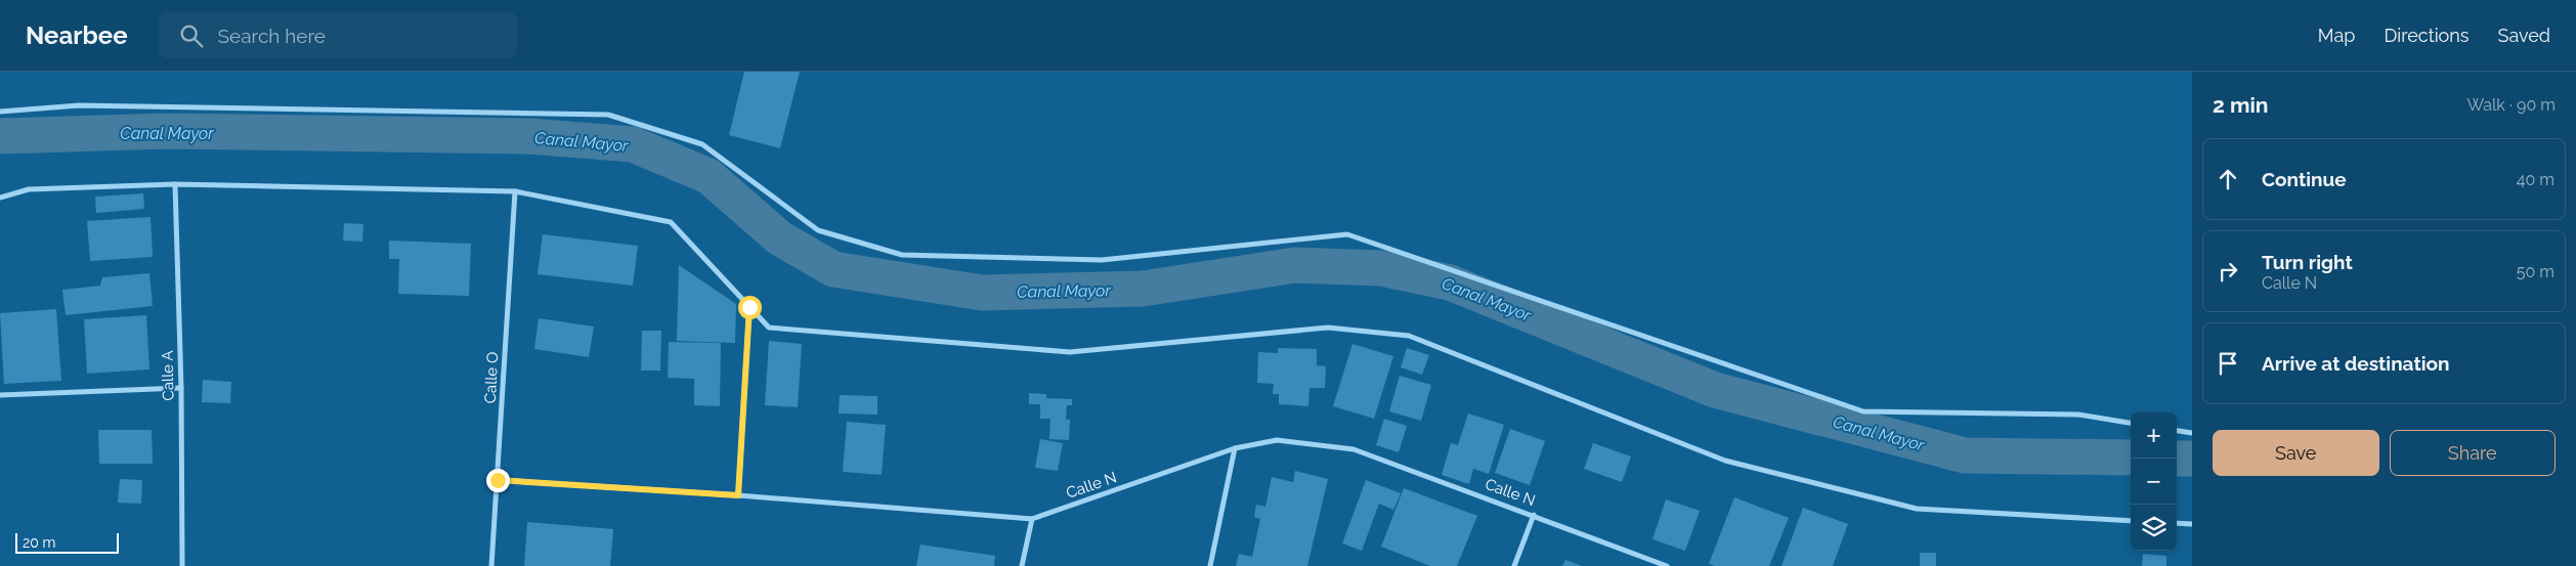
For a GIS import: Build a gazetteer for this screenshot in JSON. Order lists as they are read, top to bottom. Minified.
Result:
{"streets":{"street":["Calle A","Calle O","Calle N"]},"crossings":[["Calle O","Calle N"]],"water":["Canal Mayor"],"scale_bar":"20 m","page":{"header":"Nearbee","search":"Search here","nav":["Map","Directions","Saved"],"heading":["2 min","Walk · 90 m"],"list":[["Continue","40 m"],["Turn right","Calle N","50 m"],"Arrive at destination"],"map_buttons":["+","−"],"buttons":["Save","Share"],"scale":"20 m"}}
